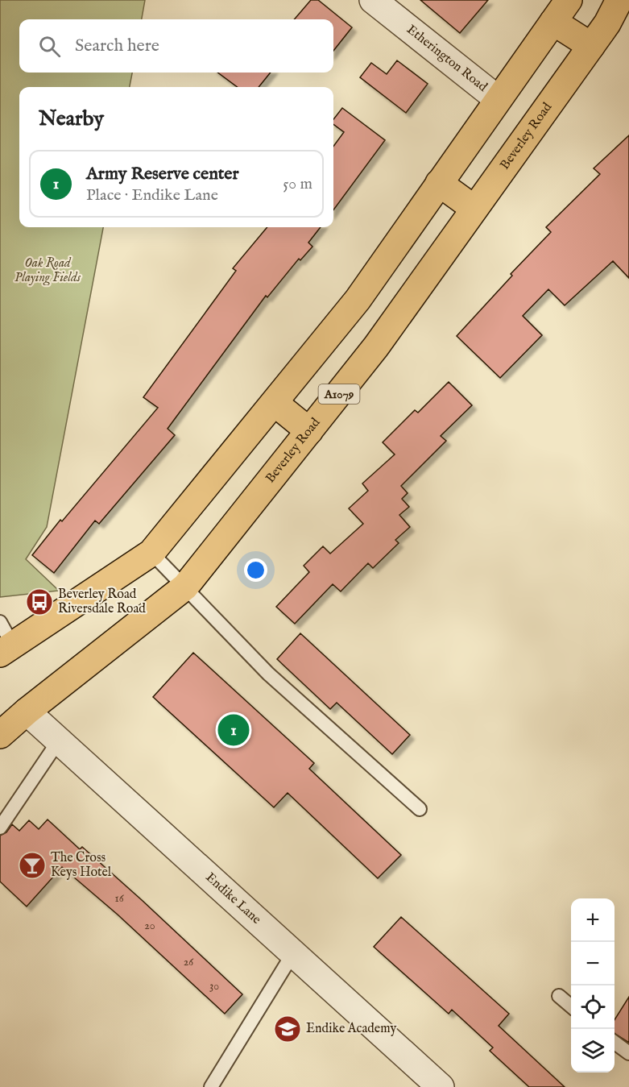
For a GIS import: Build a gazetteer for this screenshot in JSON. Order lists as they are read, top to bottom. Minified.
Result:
{"streets":{"main road":["Beverley Road","A1079"],"street":["Etherington Road","Endike Lane"]},"crossings":[["Beverley Road","Endike Lane"]],"parks":["Oak Road Playing Fields"],"places":{"bus stop":["Beverley Road Riversdale Road"],"bar":["The Cross Keys Hotel"],"school or university":["Endike Academy"]},"house_numbers":["16","20","26","30"],"page":{"search":"Search here","heading":"Nearby","list":[{"mark":"1","name":"Army Reserve center","note":"Place · Endike Lane","value":"50 m"}],"pins":"1","map_buttons":["+","−"]}}
